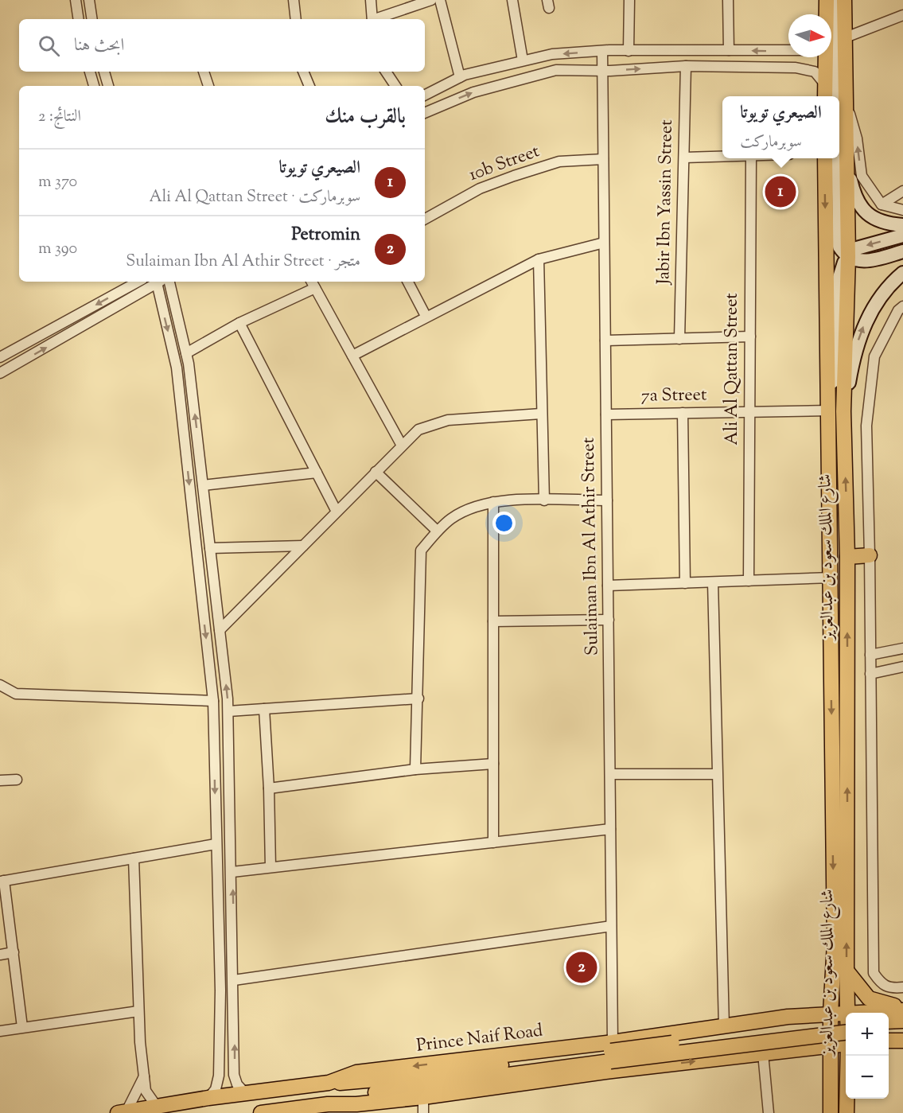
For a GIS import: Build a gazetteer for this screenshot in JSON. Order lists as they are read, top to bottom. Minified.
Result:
{"streets":{"main road":["شارع الملك سعود بن عبدالعزيز"],"street":["10b Street","Jabir Ibn Yassin Street","Ali Al Qattan Street","7a Street","Sulaiman Ibn Al Athir Street"]},"crossings":[["10b Street","Sulaiman Ibn Al Athir Street"],["Ali Al Qattan Street","7a Street"],["7a Street","Sulaiman Ibn Al Athir Street"],["7a Street","شارع الملك سعود بن عبدالعزيز"]],"north":"right","page":{"search":"ابحث هنا","heading":["بالقرب منك","النتائج: 2"],"popup":["الصيعري تويوتا","سوبرماركت"],"list":[{"mark":"1","name":"الصيعري تويوتا","note":"سوبرماركت · Ali Al Qattan Street","value":"370 m"},{"mark":"2","name":"Petromin","note":"متجر · Sulaiman Ibn Al Athir Street","value":"390 m"}],"pins":["1","2"],"map_buttons":["+","−"]}}
